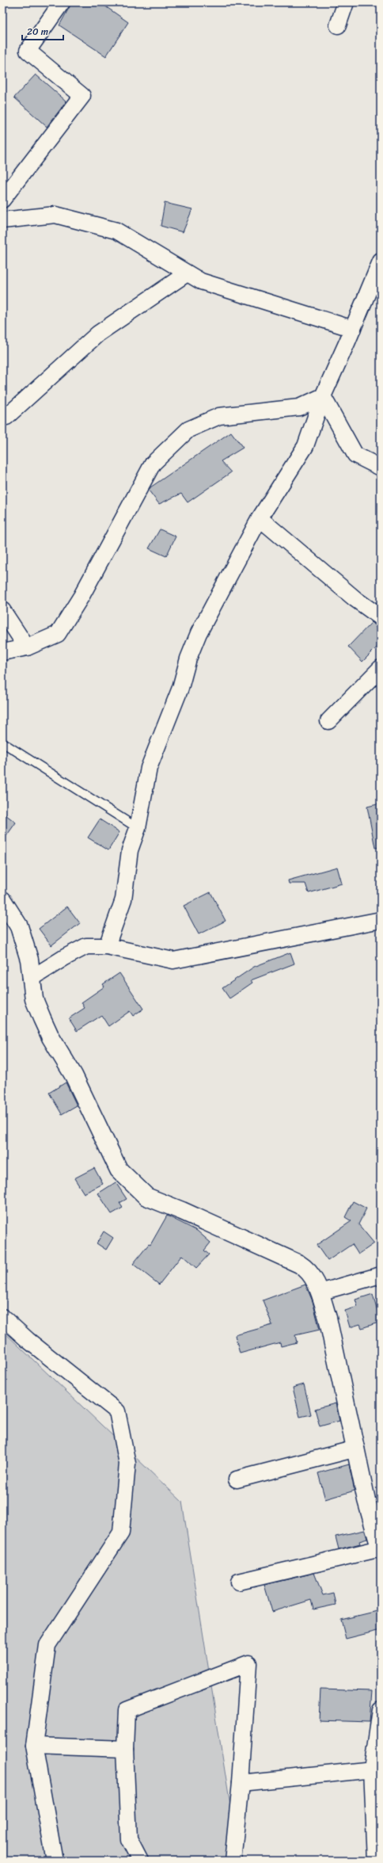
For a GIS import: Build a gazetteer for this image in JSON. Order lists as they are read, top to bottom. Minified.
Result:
{"scale_bar":"20 m"}
